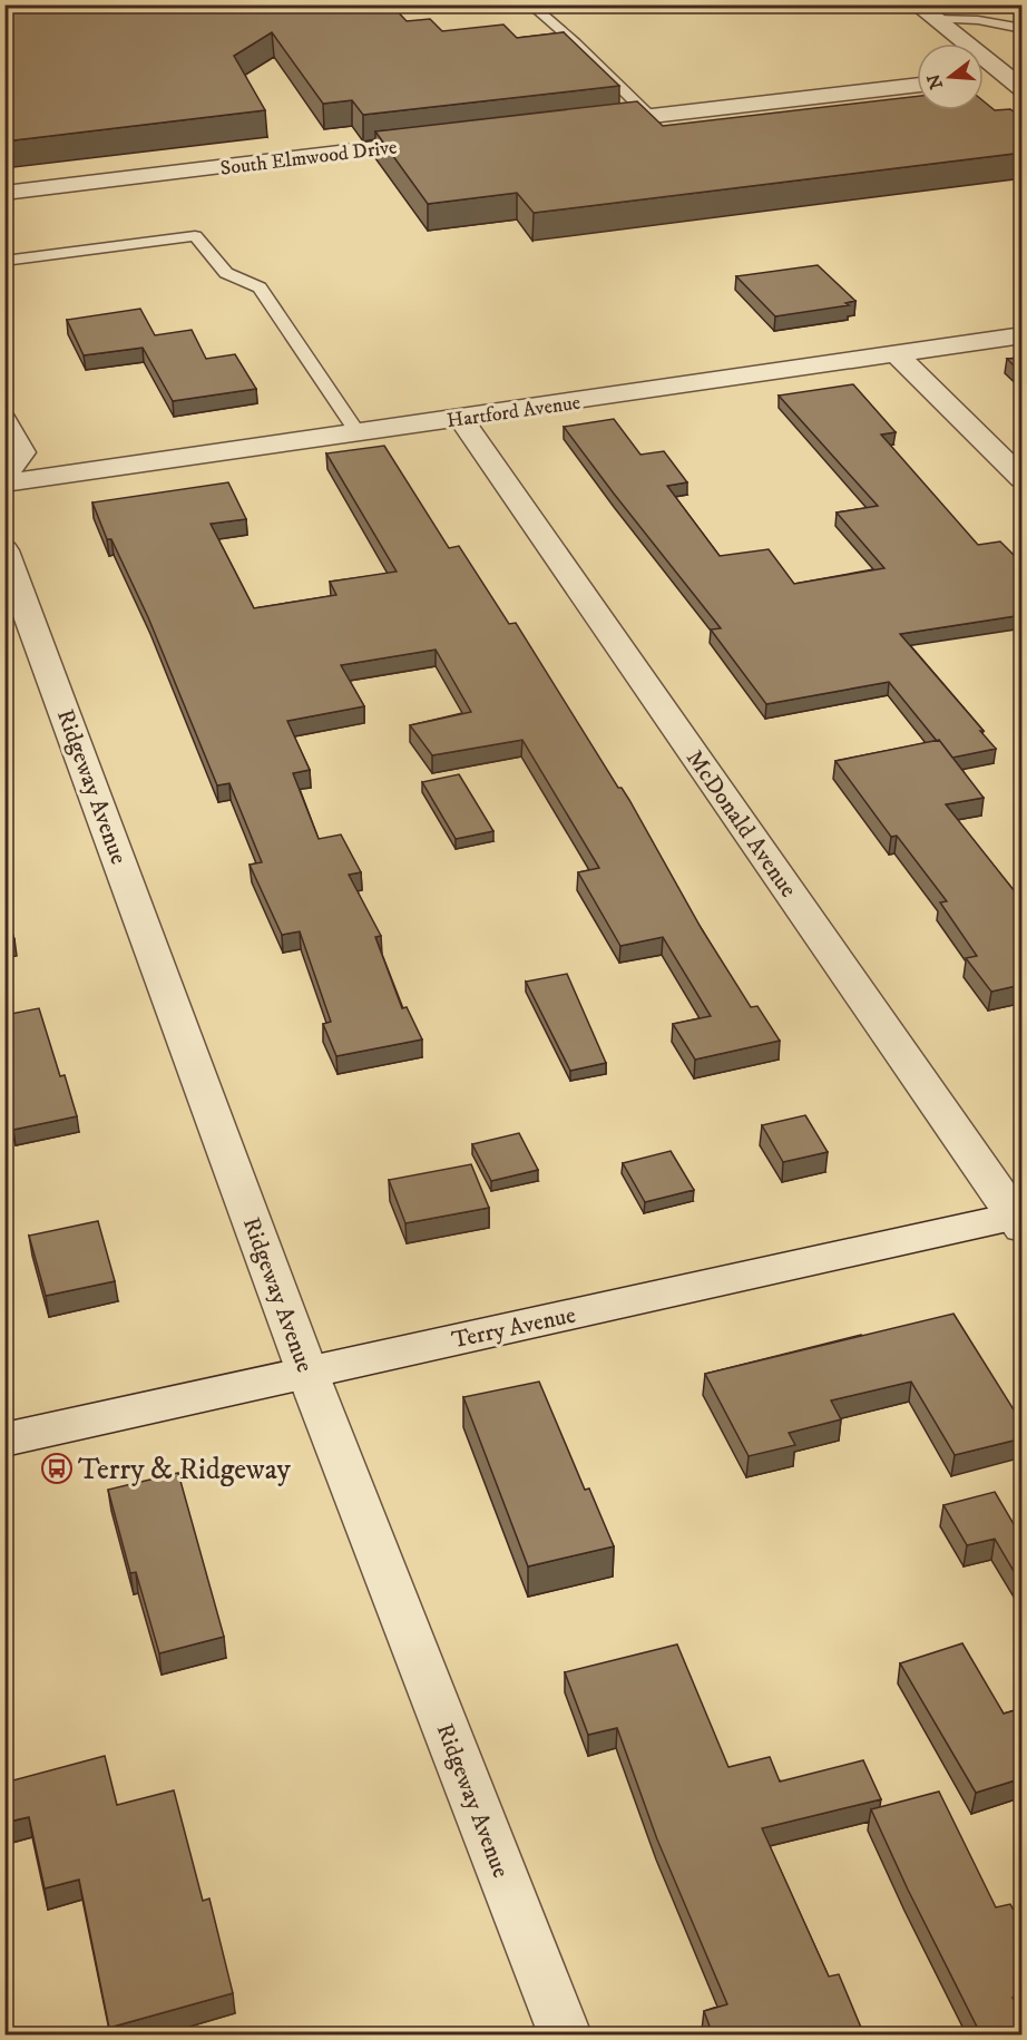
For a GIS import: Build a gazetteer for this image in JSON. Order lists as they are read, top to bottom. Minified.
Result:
{"streets":{"street":["South Elmwood Drive","Hartford Avenue","Ridgeway Avenue","McDonald Avenue","Terry Avenue"]},"crossings":[["Hartford Avenue","McDonald Avenue"],["Ridgeway Avenue","Terry Avenue"],["McDonald Avenue","Terry Avenue"]],"places":{"bus stop":["Terry & Ridgeway"]},"north":"left"}
